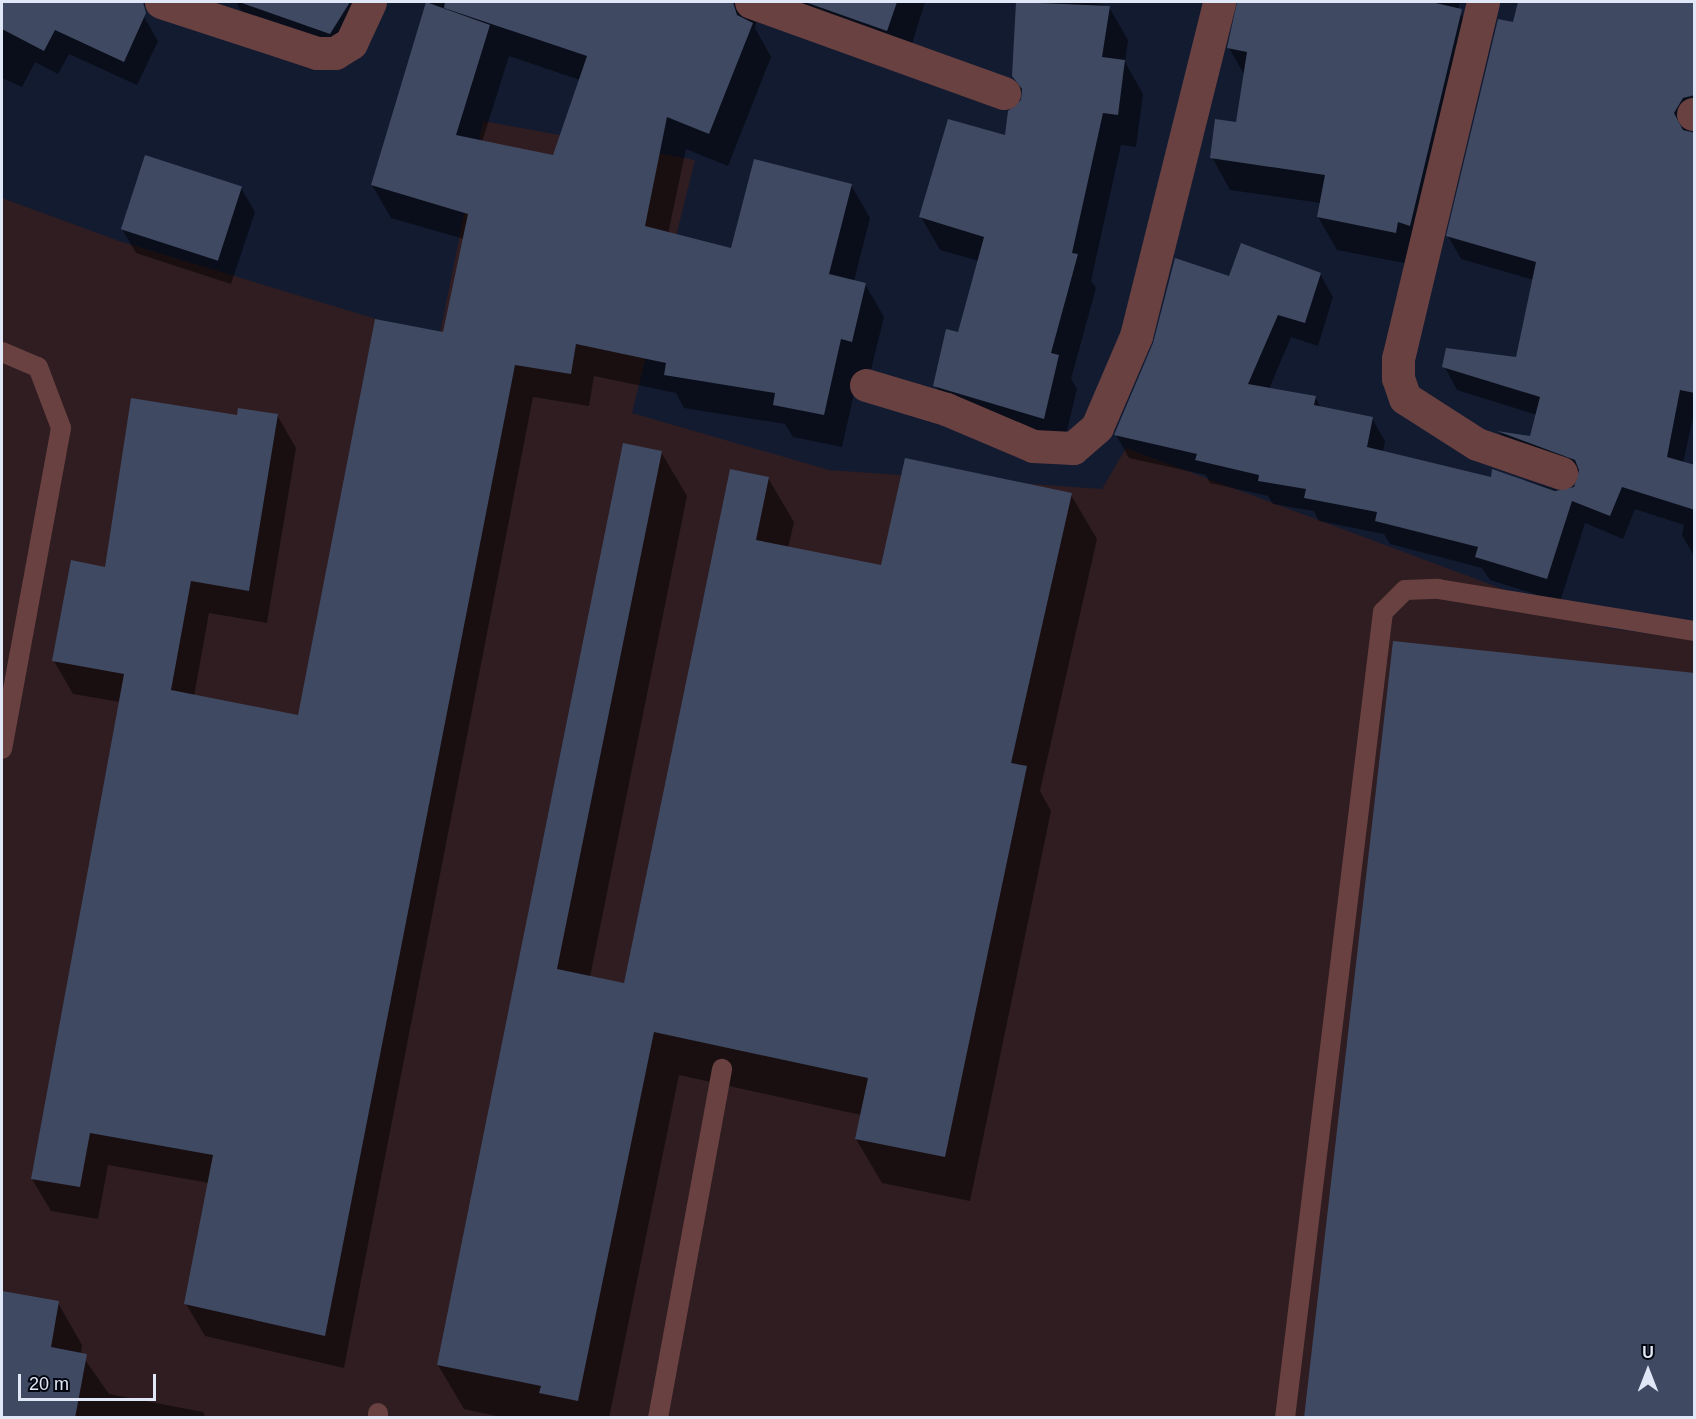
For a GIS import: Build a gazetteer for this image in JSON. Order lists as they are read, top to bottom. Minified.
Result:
{"scale_bar":"20 m","north":"top"}
